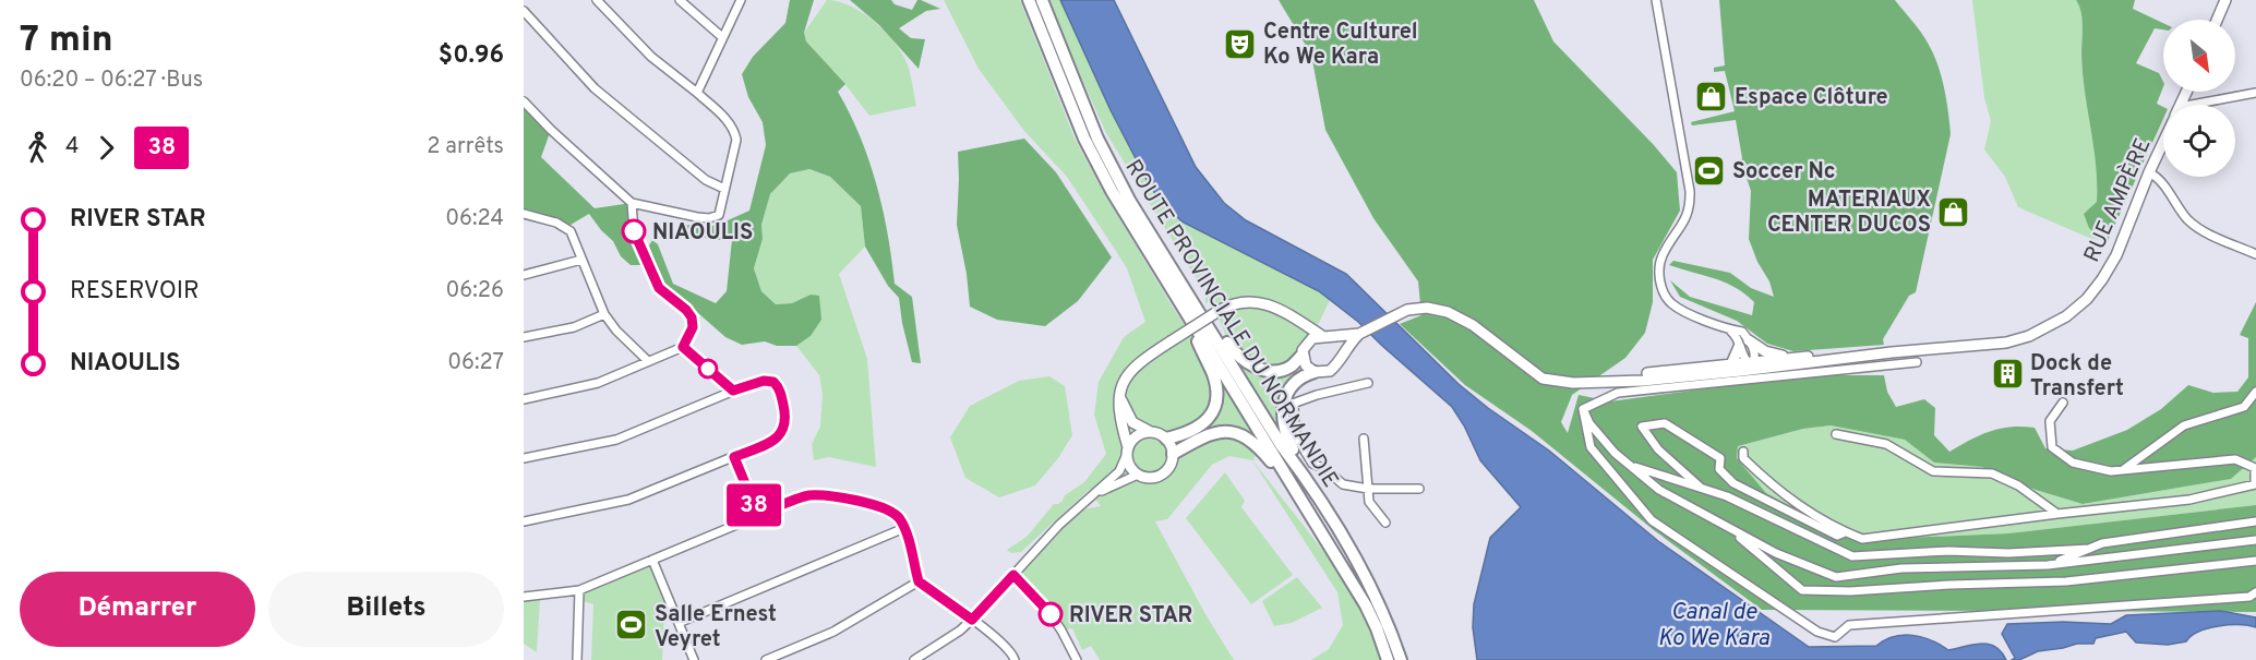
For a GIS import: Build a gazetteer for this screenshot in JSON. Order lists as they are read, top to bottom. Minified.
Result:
{"streets":{"highway":["ROUTE PROVINCIALE DU NORMANDIE"],"main road":["RUE AMPÈRE"]},"water":["Canal de Ko We Kara"],"places":{"theatre":["Centre Culturel Ko We Kara"],"shop":["Espace Clôture","MATERIAUX CENTER DUCOS"],"sports":["Soccer Nc","Salle Ernest Veyret"],"other":["NIAOULIS","RIVER STAR"],"building":["Dock de Transfert"]},"lines":["bus line 38"],"north":"bottom right","page":{"heading":["7 min","06:20 – 06:27 · Bus","$0.96"],"on_map":"38","legs":["4","38","2 arrêts"],"list":[{"name":"RIVER STAR","value":"06:24"},{"name":"RESERVOIR","value":"06:26"},{"name":"NIAOULIS","value":"06:27"}],"buttons":["Démarrer","Billets"]}}
